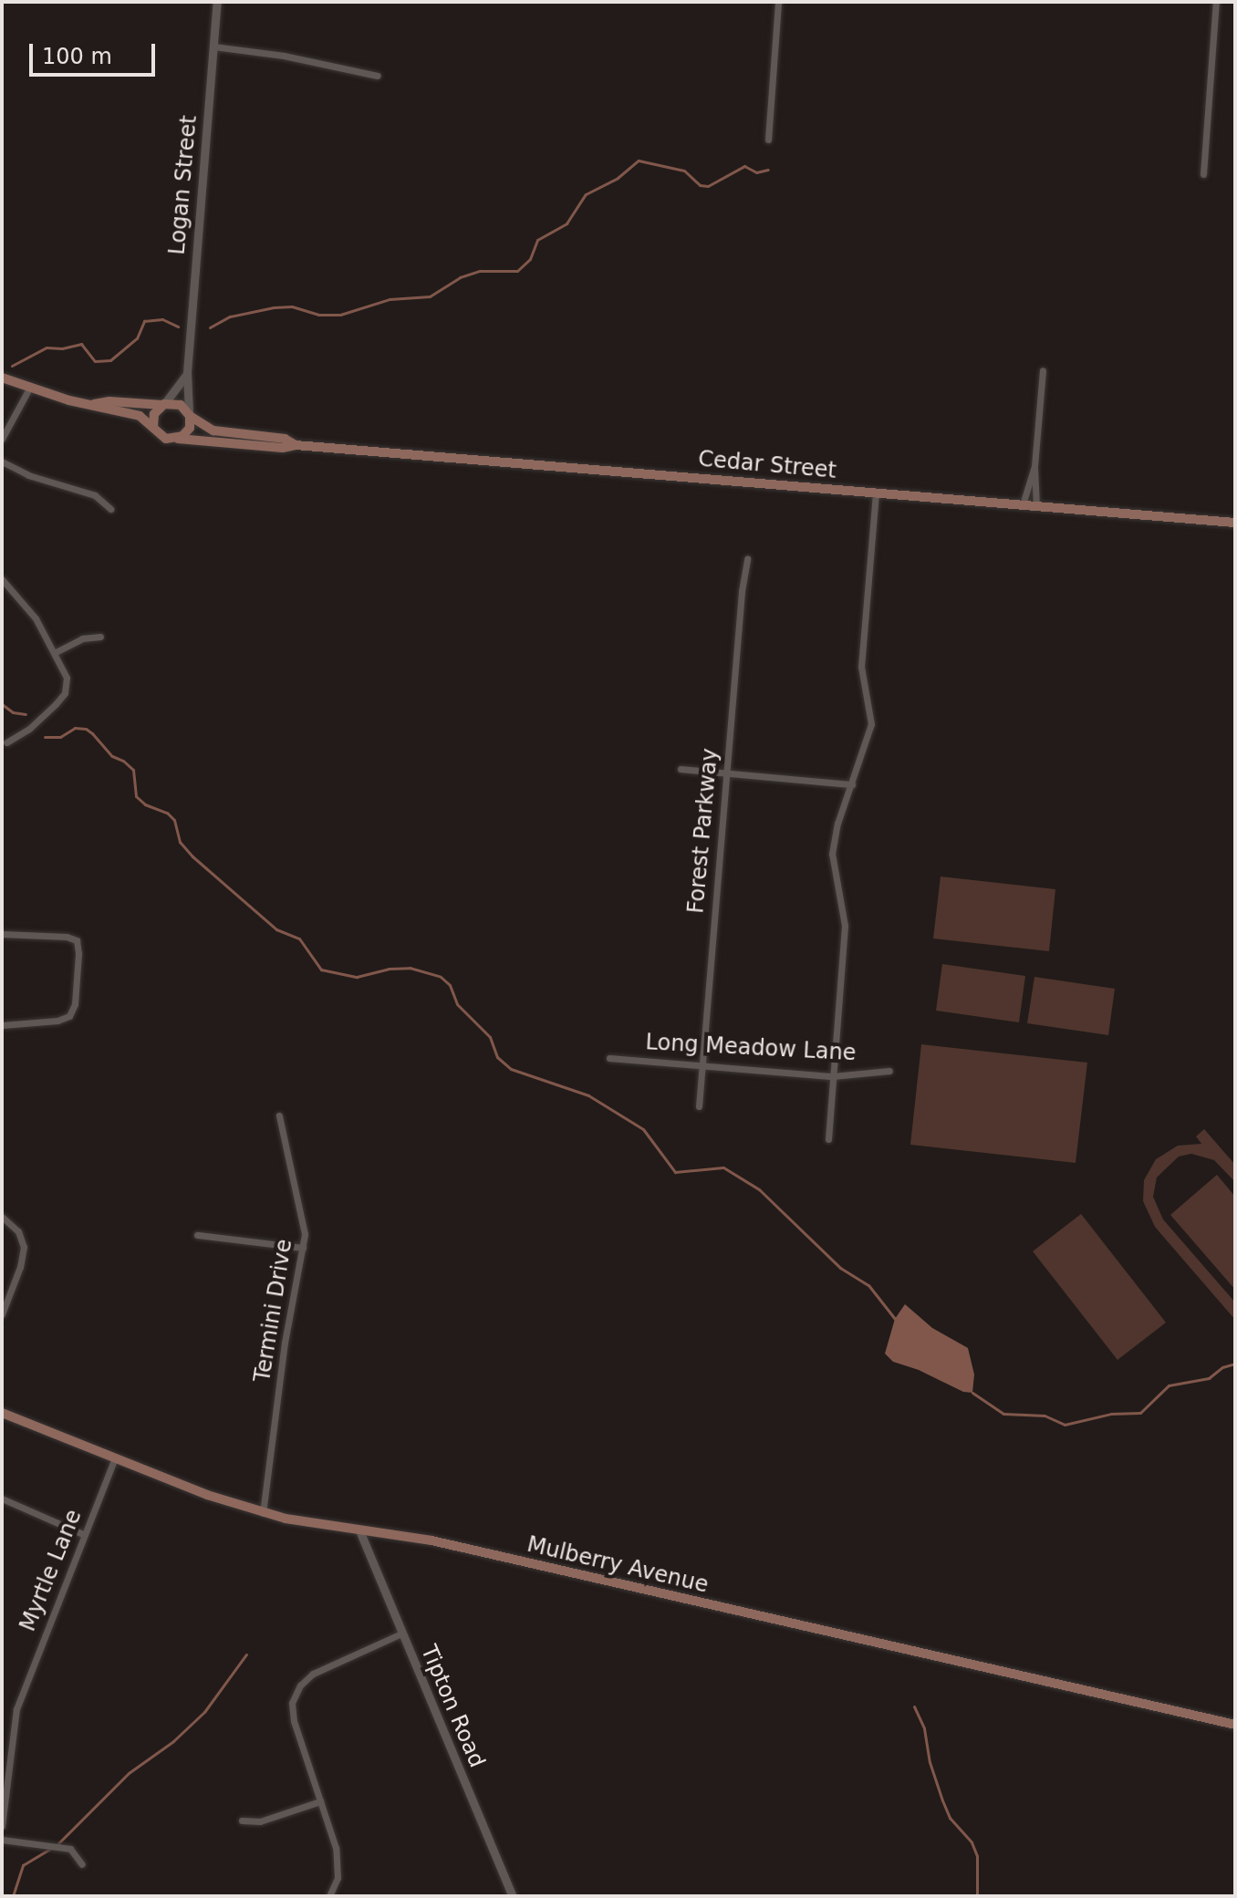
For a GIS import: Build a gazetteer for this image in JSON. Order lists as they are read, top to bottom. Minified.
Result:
{"streets":{"main road":["Cedar Street","Mulberry Avenue"],"street":["Logan Street","Forest Parkway","Long Meadow Lane","Termini Drive","Myrtle Lane","Tipton Road"]},"crossings":[["Logan Street","Cedar Street"],["Forest Parkway","Long Meadow Lane"],["Termini Drive","Mulberry Avenue"],["Mulberry Avenue","Myrtle Lane"],["Mulberry Avenue","Tipton Road"]],"scale_bar":"100 m"}
